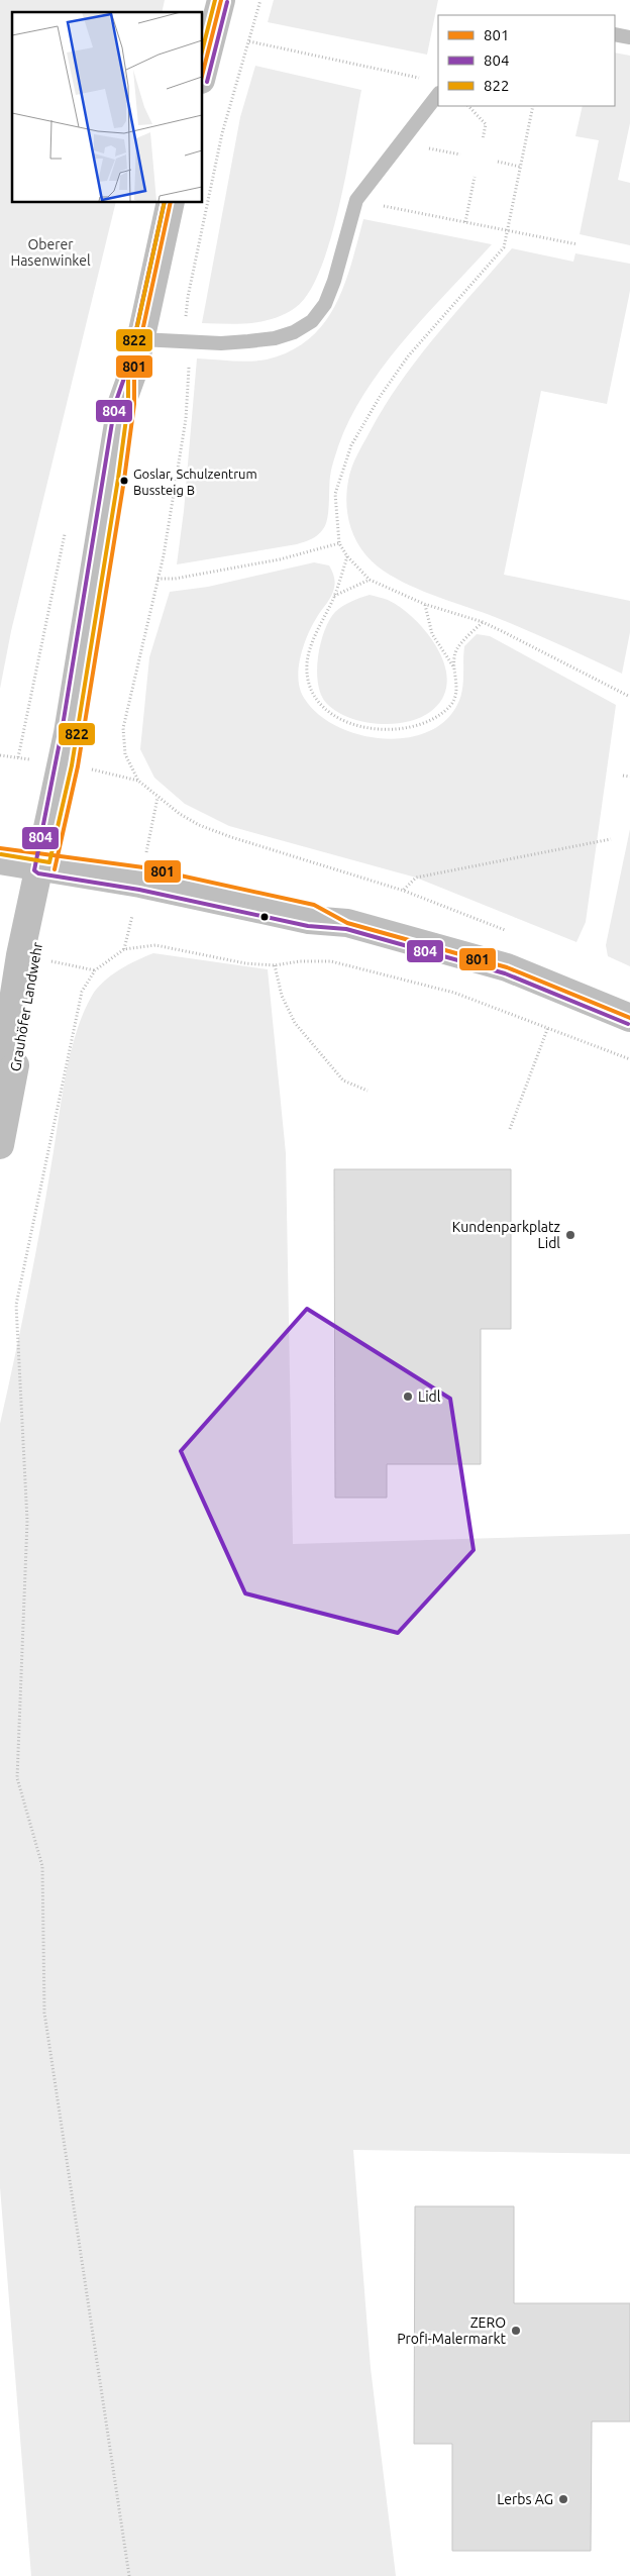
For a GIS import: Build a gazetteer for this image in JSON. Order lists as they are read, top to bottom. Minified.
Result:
{"streets":{"street":["Grauhöfer Landwehr"]},"parks":["Oberer Hasenwinkel"],"places":["Goslar, Schulzentrum Bussteig B","Kundenparkplatz Lidl","Lidl","ZERO Profi-Malermarkt","Lerbs AG"],"lines":["transit line 801","transit line 822","transit line 804"],"legend":["801","804","822"]}
